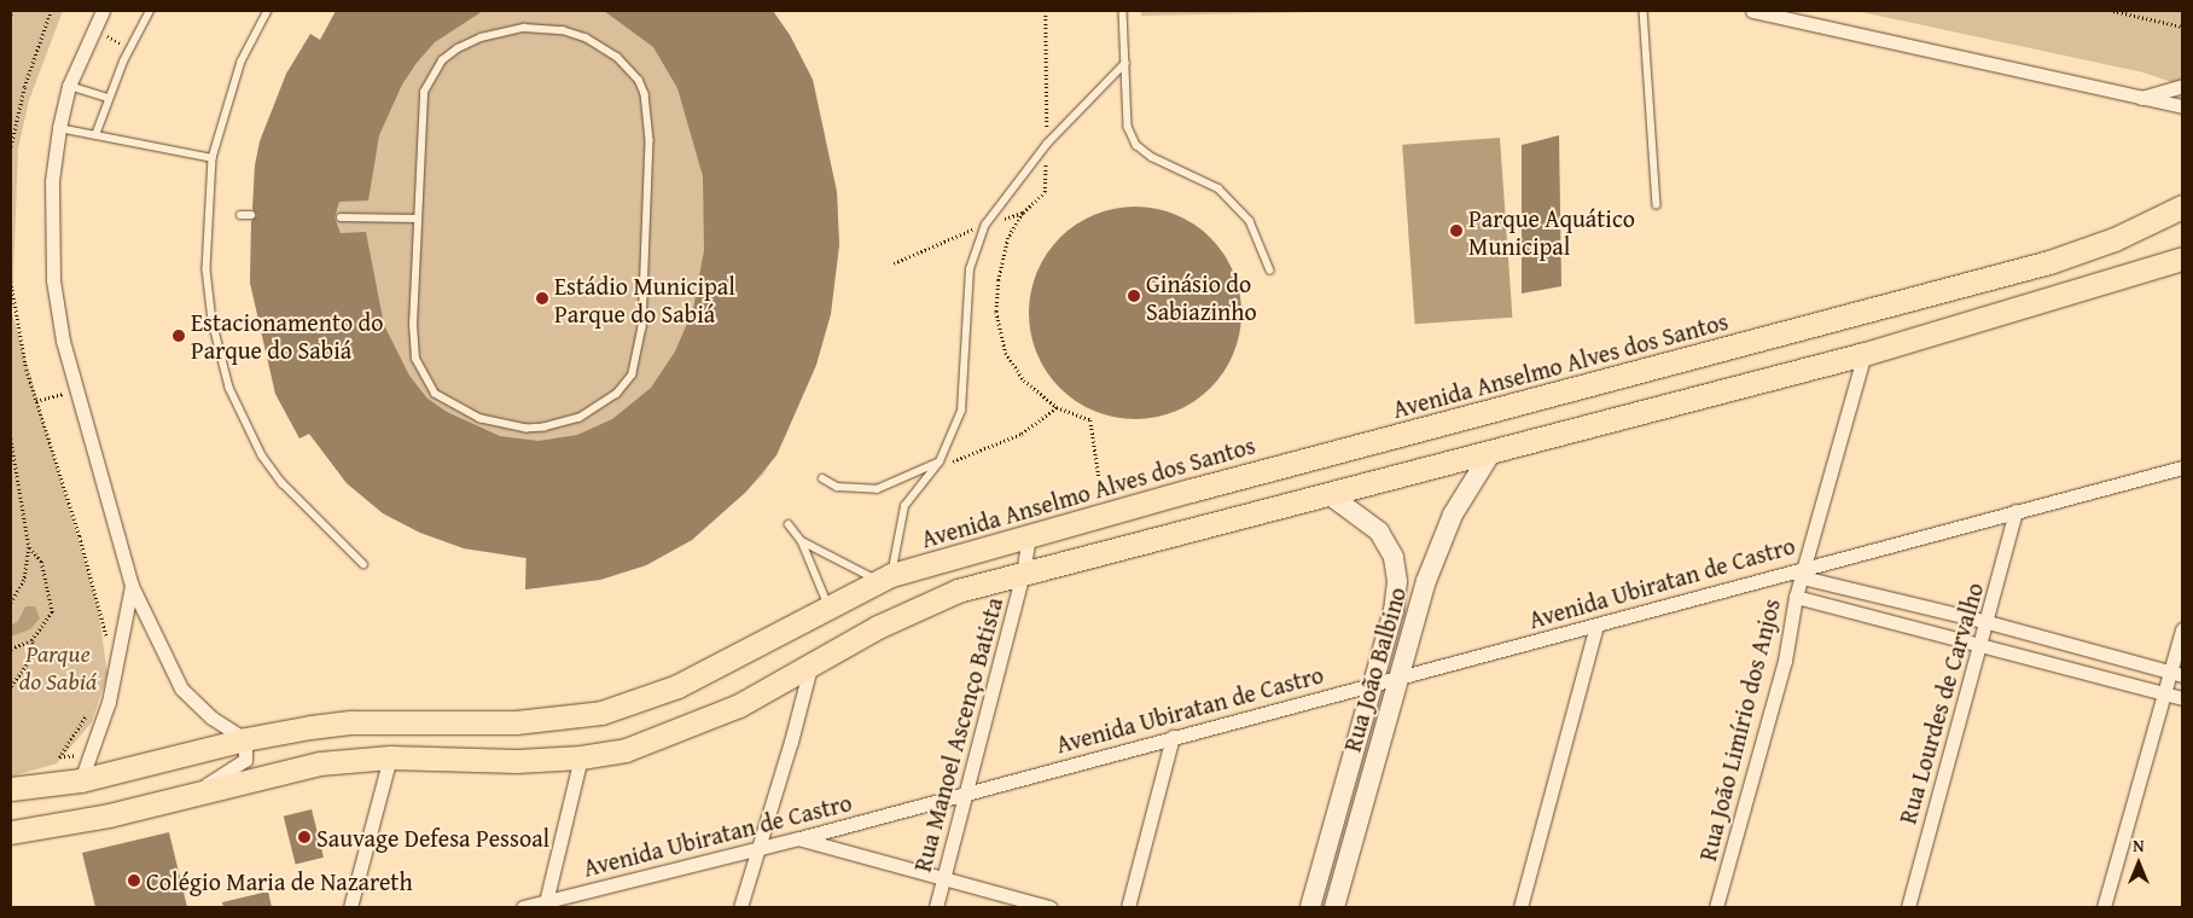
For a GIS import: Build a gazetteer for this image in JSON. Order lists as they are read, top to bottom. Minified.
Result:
{"streets":{"main road":["Avenida Anselmo Alves dos Santos","Rua João Balbino"],"street":["Avenida Ubiratan de Castro","Rua Lourdes de Carvalho","Rua João Limírio dos Anjos","Rua Manoel Ascenço Batista"]},"crossings":[["Avenida Anselmo Alves dos Santos","Rua Manoel Ascenço Batista"],["Avenida Ubiratan de Castro","Rua João Balbino"],["Avenida Ubiratan de Castro","Rua Lourdes de Carvalho"],["Avenida Ubiratan de Castro","Rua João Limírio dos Anjos"],["Avenida Ubiratan de Castro","Rua Manoel Ascenço Batista"]],"parks":["Parque do Sabiá"],"places":["Parque Aquático Municipal","Ginásio do Sabiazinho","Estádio Municipal Parque do Sabiá","Estacionamento do Parque do Sabiá","Sauvage Defesa Pessoal","Colégio Maria de Nazareth"],"north":"top"}
